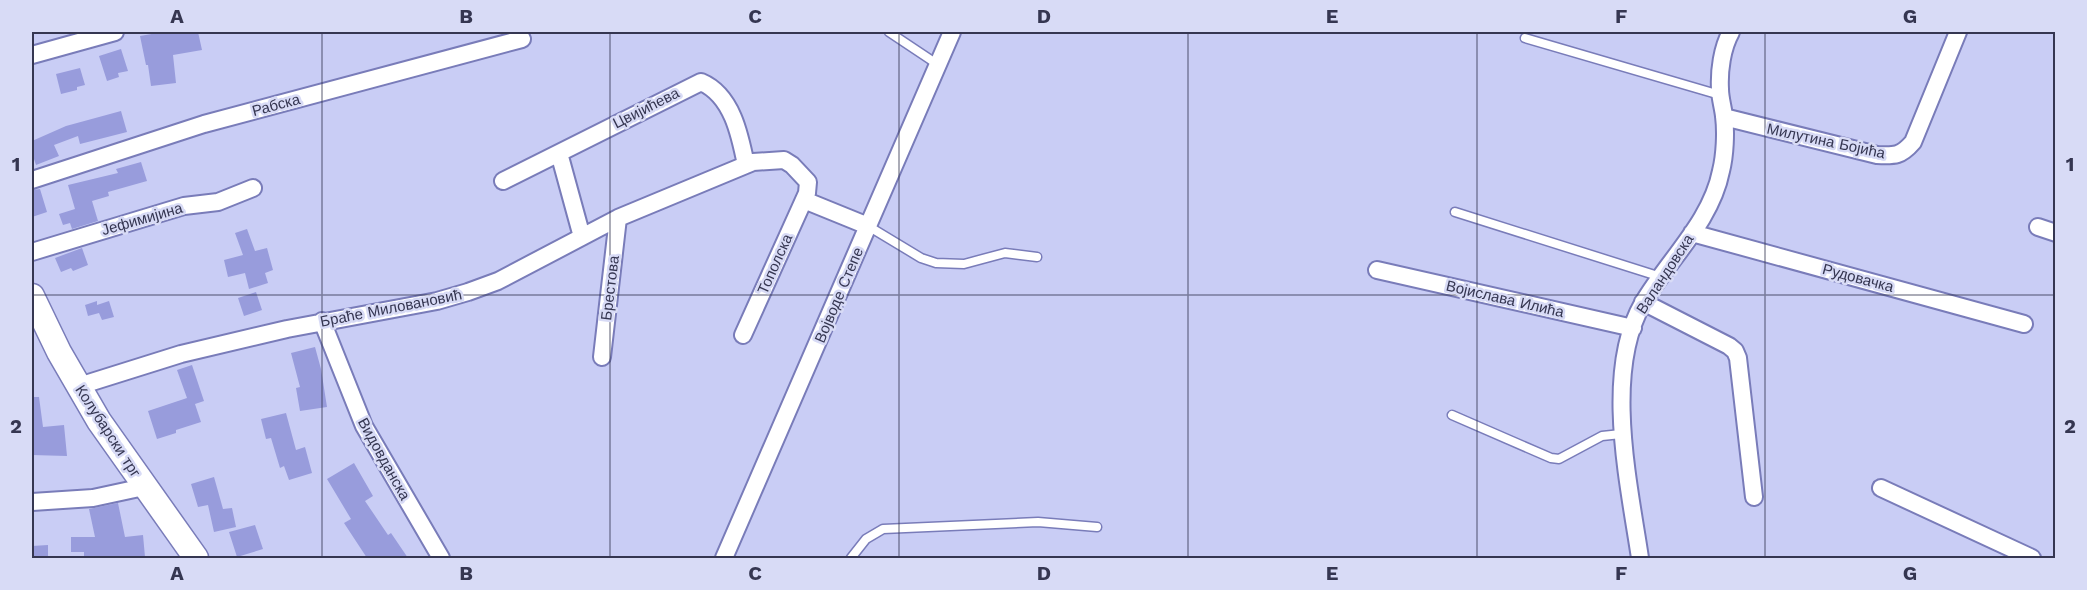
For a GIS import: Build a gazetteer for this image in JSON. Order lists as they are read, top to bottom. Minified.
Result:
{"streets":{"street":["Рабска","Цвијићева","Милутина Бојића","Јефимијина","Тополска","Валандовска","Рудовачка","Брестова","Војводе Степе","Војислава Илића","Браће Миловановић","Колубарски трг","Видовданска"]},"crossings":[["Цвијићева","Браће Миловановић"],["Милутина Бојића","Валандовска"],["Тополска","Браће Миловановић"],["Валандовска","Рудовачка"],["Валандовска","Војислава Илића"],["Брестова","Браће Миловановић"],["Браће Миловановић","Колубарски трг"],["Браће Миловановић","Видовданска"]],"grid":{"columns":["A","B","C","D","E","F","G"],"rows":["1","2"]}}
